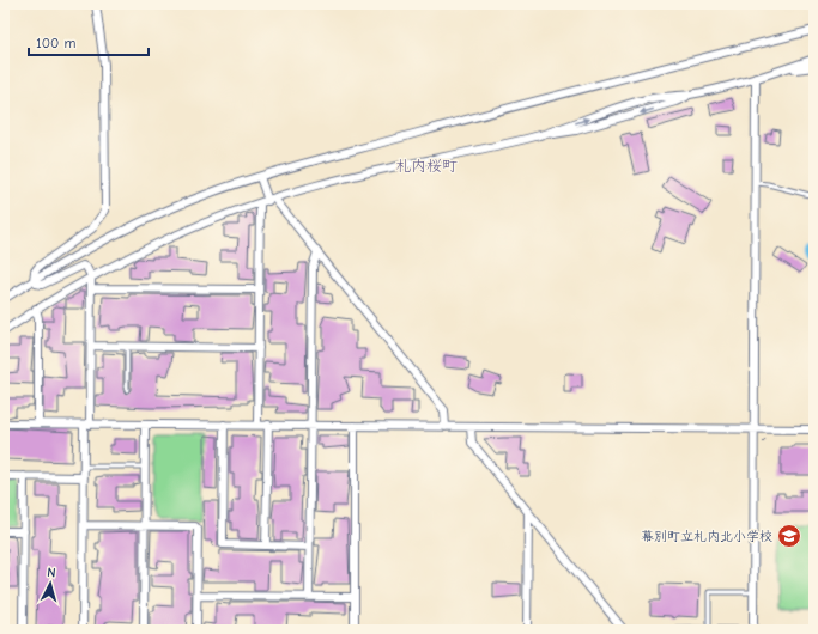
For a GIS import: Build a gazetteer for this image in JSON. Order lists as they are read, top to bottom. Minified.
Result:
{"districts":["札内桜町"],"places":{"school or university":["幕別町立札内北小学校"]},"scale_bar":"100 m","north":"top"}
